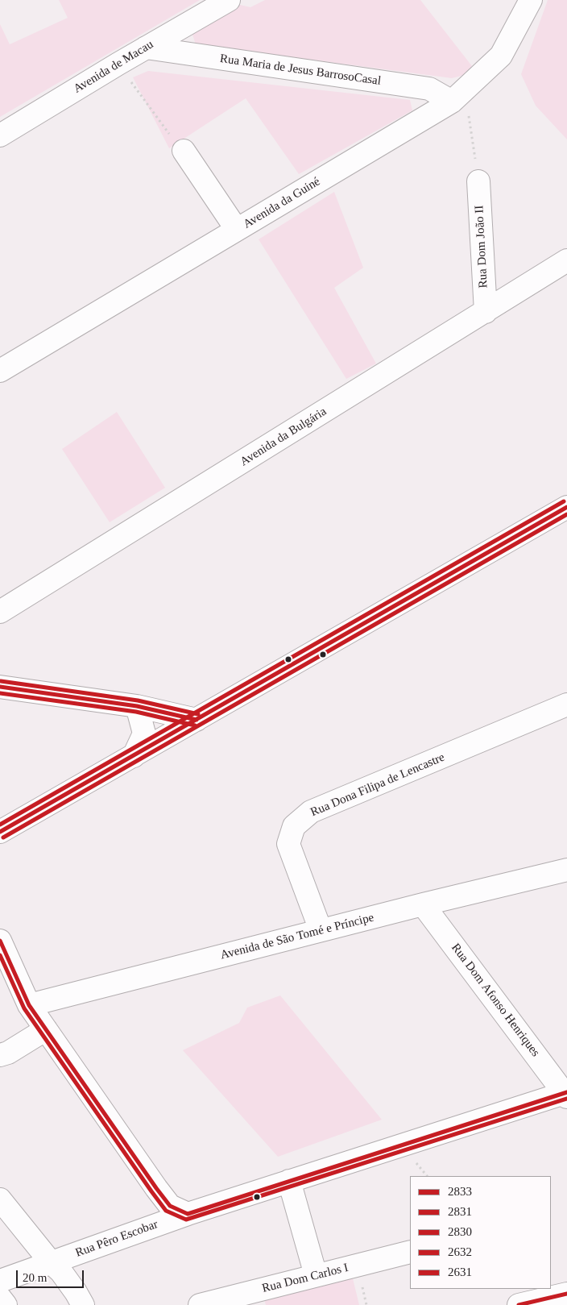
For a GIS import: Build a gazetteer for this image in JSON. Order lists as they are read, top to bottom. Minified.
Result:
{"streets":{"street":["Avenida de Macau","Rua Maria de Jesus BarrosoCasal","Avenida da Guiné","Rua Dom João II","Avenida da Bulgária","Rua Dona Filipa de Lencastre","Avenida de São Tomé e Príncipe","Rua Dom Afonso Henriques","Rua Pêro Escobar","Rua Dom Carlos I"]},"crossings":[["Avenida de Macau","Rua Maria de Jesus BarrosoCasal"],["Rua Maria de Jesus BarrosoCasal","Avenida da Guiné"],["Rua Dom João II","Avenida da Bulgária"],["Rua Dona Filipa de Lencastre","Avenida de São Tomé e Príncipe"],["Avenida de São Tomé e Príncipe","Rua Dom Afonso Henriques"],["Rua Dom Afonso Henriques","Rua Pêro Escobar"]],"lines":["transit line 2830","transit line 2833","transit line 2831","transit line 2632","transit line 2631"],"legend":["2833","2831","2830","2632","2631"],"scale_bar":"20 m"}
